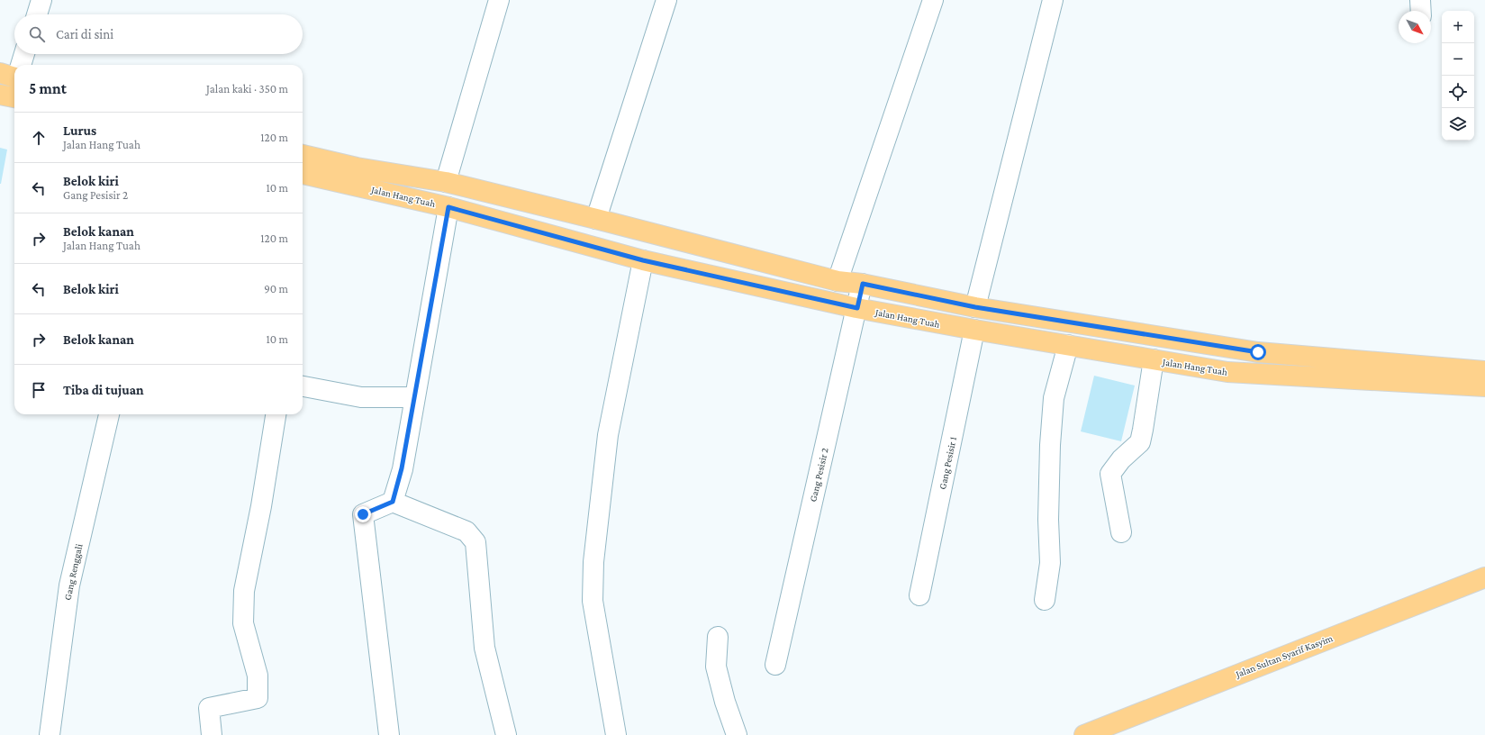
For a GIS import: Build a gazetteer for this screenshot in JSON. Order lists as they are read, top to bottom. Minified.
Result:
{"streets":{"main road":["Jalan Hang Tuah","Jalan Sultan Syarif Kasyim"],"street":["Gang Pesisir 1","Gang Pesisir 2","Gang Renggali"]},"crossings":[["Jalan Hang Tuah","Gang Pesisir 1"],["Jalan Hang Tuah","Gang Pesisir 2"]],"north":"bottom right","page":{"map_buttons":["+","−"],"search":"Cari di sini","heading":["5 mnt","Jalan kaki · 350 m"],"list":[["Lurus","Jalan Hang Tuah","120 m"],["Belok kiri","Gang Pesisir 2","10 m"],["Belok kanan","Jalan Hang Tuah","120 m"],["Belok kiri","90 m"],["Belok kanan","10 m"],"Tiba di tujuan"]}}
